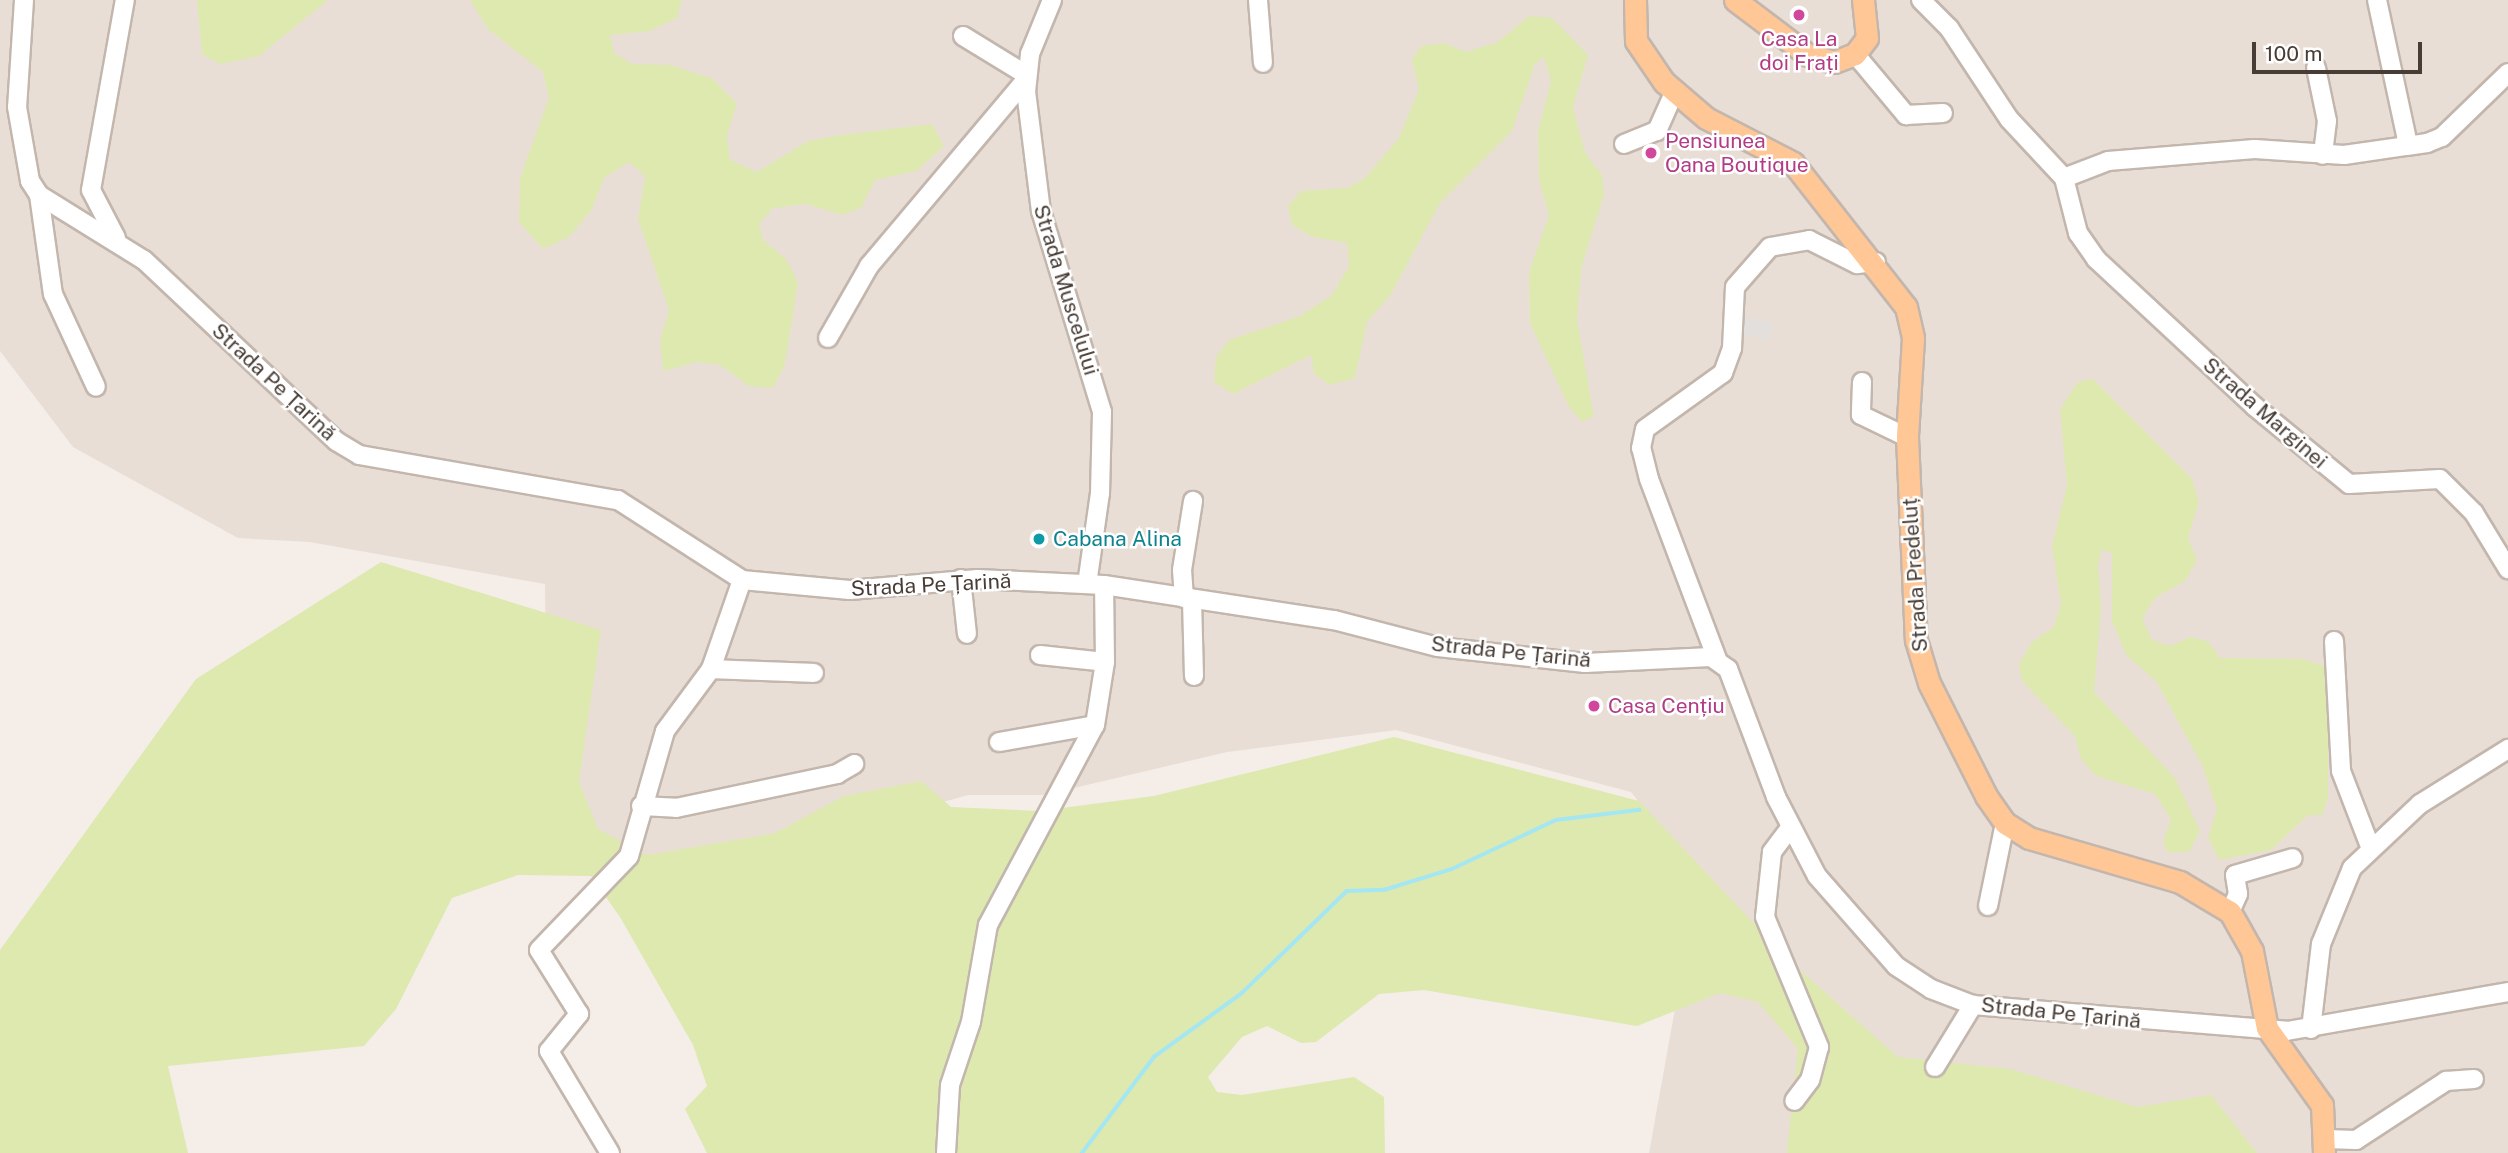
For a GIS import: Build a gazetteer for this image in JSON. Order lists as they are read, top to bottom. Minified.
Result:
{"streets":{"main road":["Strada Predeluț"],"street":["Strada Muscelului","Strada Pe Țarină","Strada Marginei"]},"crossings":[["Strada Muscelului","Strada Pe Țarină"],["Strada Pe Țarină","Strada Predeluț"]],"places":["Casa La doi Frați","Pensiunea Oana Boutique","Cabana Alina","Casa Cențiu"],"scale_bar":"100 m"}
